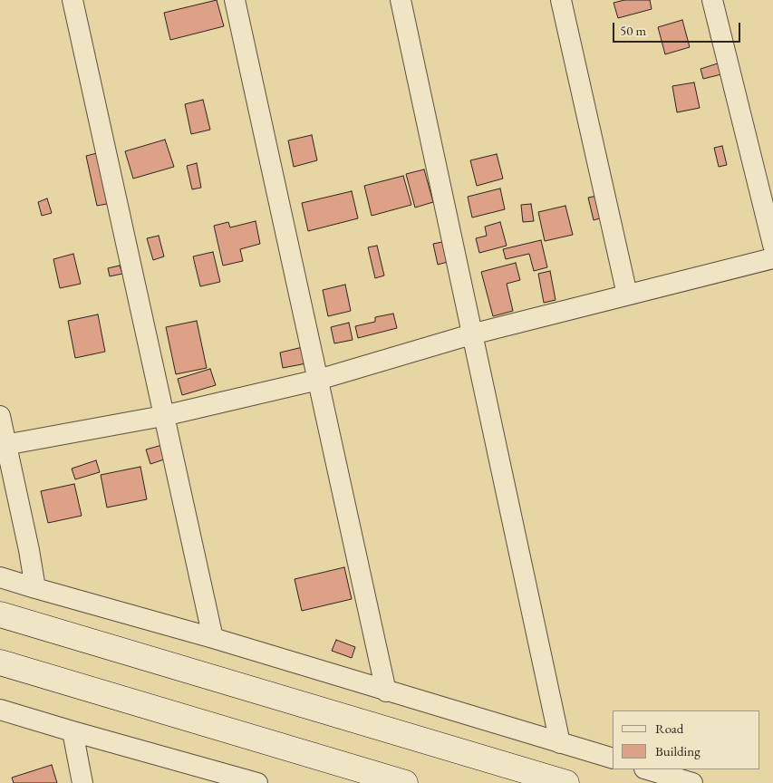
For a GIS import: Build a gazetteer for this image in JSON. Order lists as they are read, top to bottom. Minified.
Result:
{"legend":["Road","Building"],"scale_bar":"50 m"}
